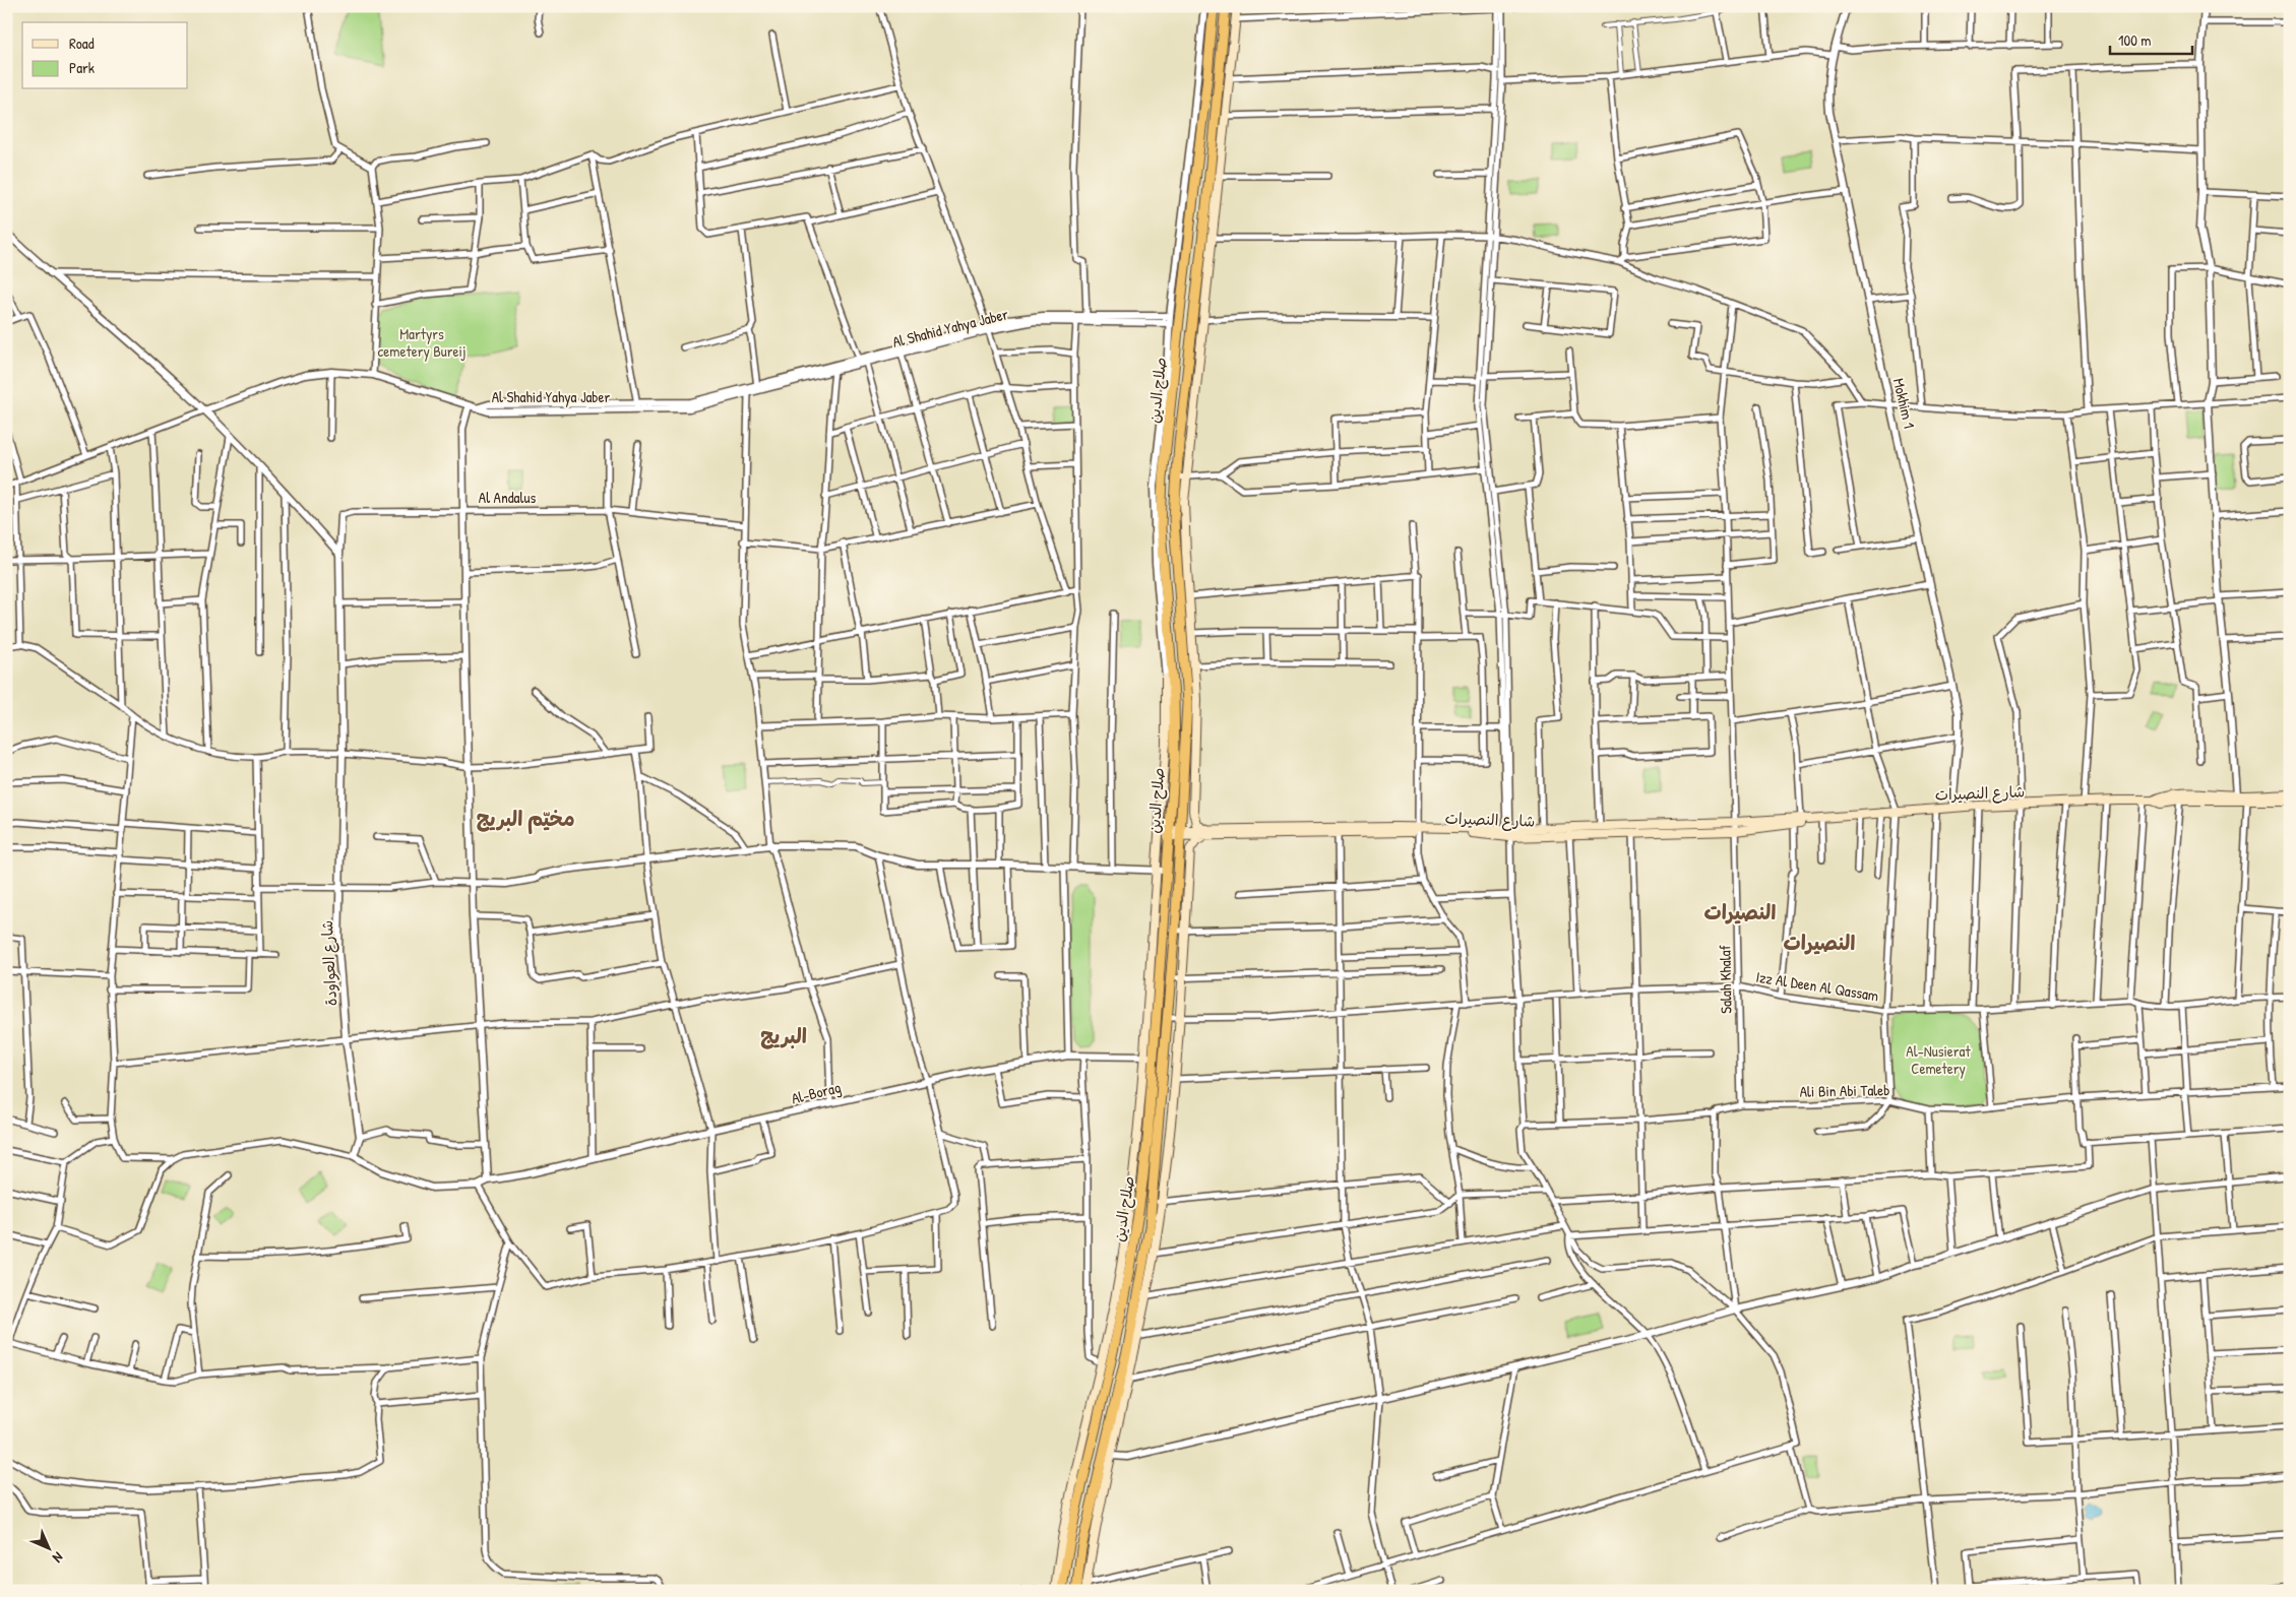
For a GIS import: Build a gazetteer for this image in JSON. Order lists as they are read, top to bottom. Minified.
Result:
{"streets":{"highway":["صلاح الدين"],"main road":["شارع النصيرات"],"street":["Al Shahid Yahya Jaber","Mokhim 1","Al Andalus","شارع العواودة","Salah Khalaf","Izz Al Deen Al Qassam","Ali Bin Abi Taleb","Al-Borag"]},"crossings":[["صلاح الدين","شارع النصيرات"],["صلاح الدين","Izz Al Deen Al Qassam"],["صلاح الدين","Al-Borag"],["Mokhim 1","شارع النصيرات"],["Al Andalus","شارع العواودة"],["شارع النصيرات","Salah Khalaf"],["Salah Khalaf","Izz Al Deen Al Qassam"],["Salah Khalaf","Ali Bin Abi Taleb"]],"districts":["مخيّم البريج","النصيرات","النصيرات","البريج"],"parks":["Martyrs cemetery Bureij","Al-Nusierat Cemetery"],"legend":["Road","Park"],"scale_bar":"100 m","north":"bottom right"}
